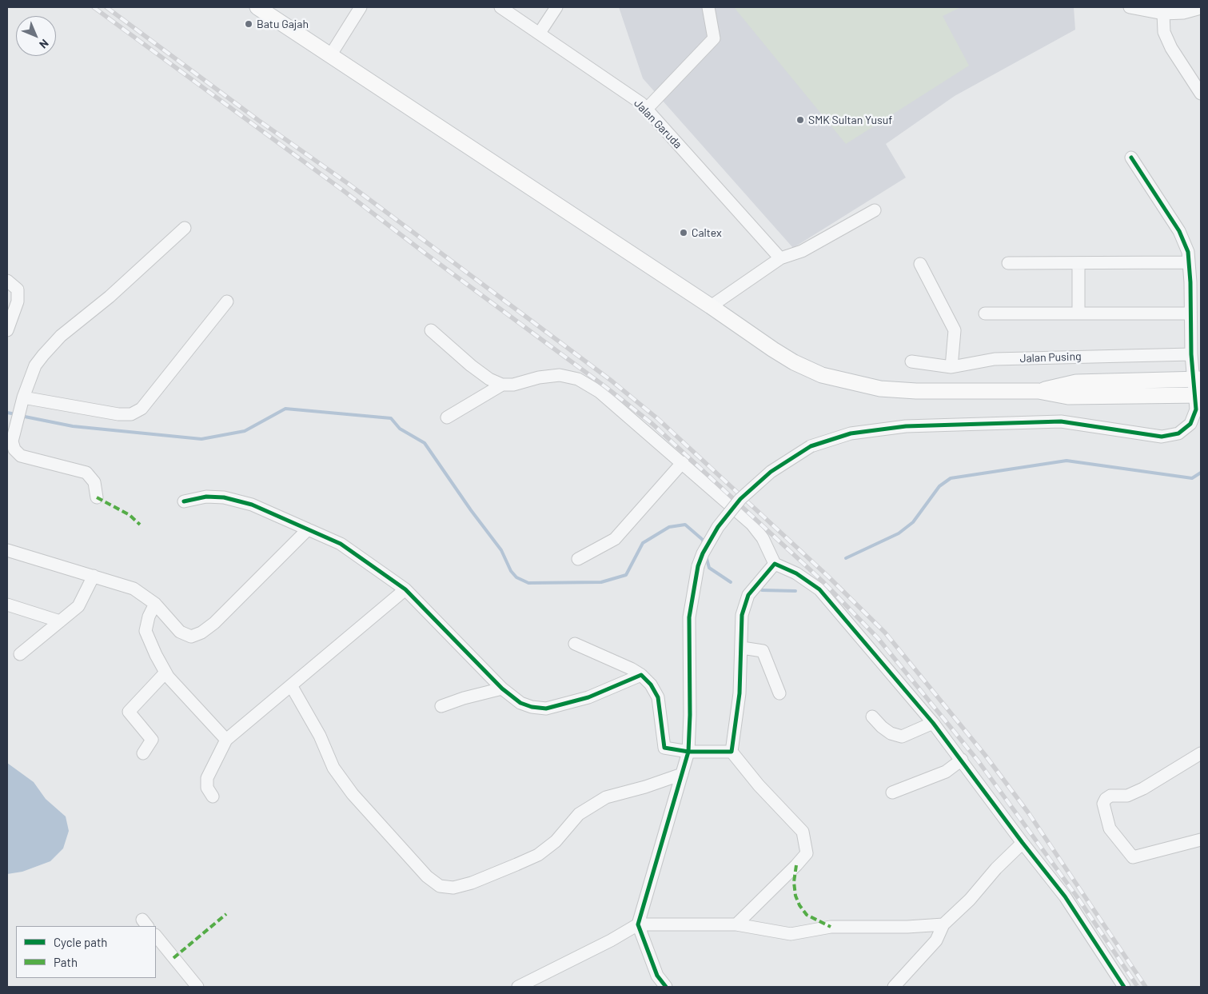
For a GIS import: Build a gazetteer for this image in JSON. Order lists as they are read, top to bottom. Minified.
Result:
{"streets":{"street":["Jalan Garuda","Jalan Pusing"]},"places":["Batu Gajah","SMK Sultan Yusuf","Caltex"],"legend":["Cycle path","Path"],"north":"bottom right"}
